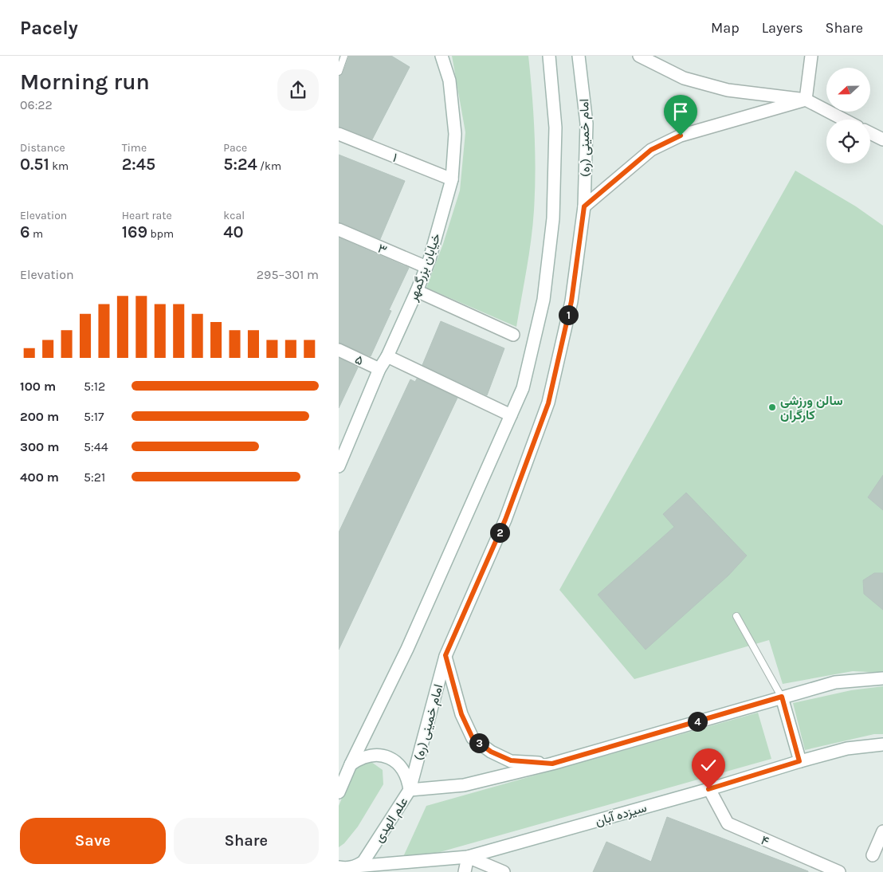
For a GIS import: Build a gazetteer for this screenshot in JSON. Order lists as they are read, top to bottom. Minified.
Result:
{"streets":{"main road":["امام خمینی (ره)","۱","۳","خیابان بزرگمهر","۵","سیزده آبان","علم الهدی","۴"]},"crossings":[["امام خمینی (ره)","علم الهدی"],["۱","خیابان بزرگمهر"],["۳","خیابان بزرگمهر"],["خیابان بزرگمهر","۵"],["سیزده آبان","علم الهدی"],["سیزده آبان","۴"]],"places":["سالن ورزشی کارگران"],"north":"left","page":{"header":"Pacely","nav":["Map","Layers","Share"],"heading":["Morning run","06:22"],"stats":[["Distance","0.51 km"],["Time","2:45"],["Pace","5:24 /km"],["Elevation","6 m"],["Heart rate","169 bpm"],["kcal","40"]],"chart":["Elevation","295–301 m"],"pins":["1","2","4","3"],"list":[{"name":"100 m","note":"5:12"},{"name":"200 m","note":"5:17"},{"name":"300 m","note":"5:44"},{"name":"400 m","note":"5:21"}],"buttons":["Save","Share"]}}
